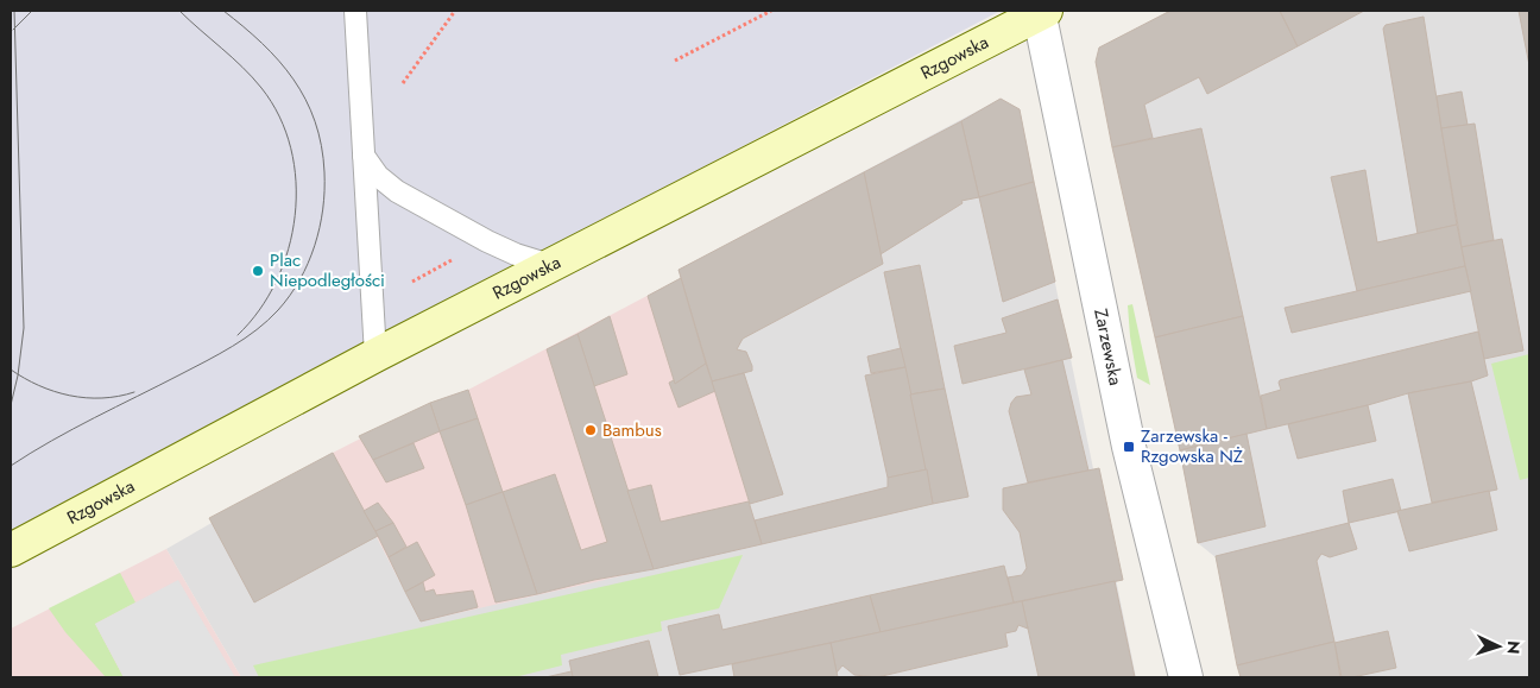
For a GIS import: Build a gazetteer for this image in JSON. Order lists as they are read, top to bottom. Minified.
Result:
{"streets":{"street":["Rzgowska","Zarzewska"]},"crossings":[["Rzgowska","Zarzewska"]],"places":{"other":["Plac Niepodległości","Bambus"],"transit":["Zarzewska - Rzgowska NŻ"]},"north":"right"}
